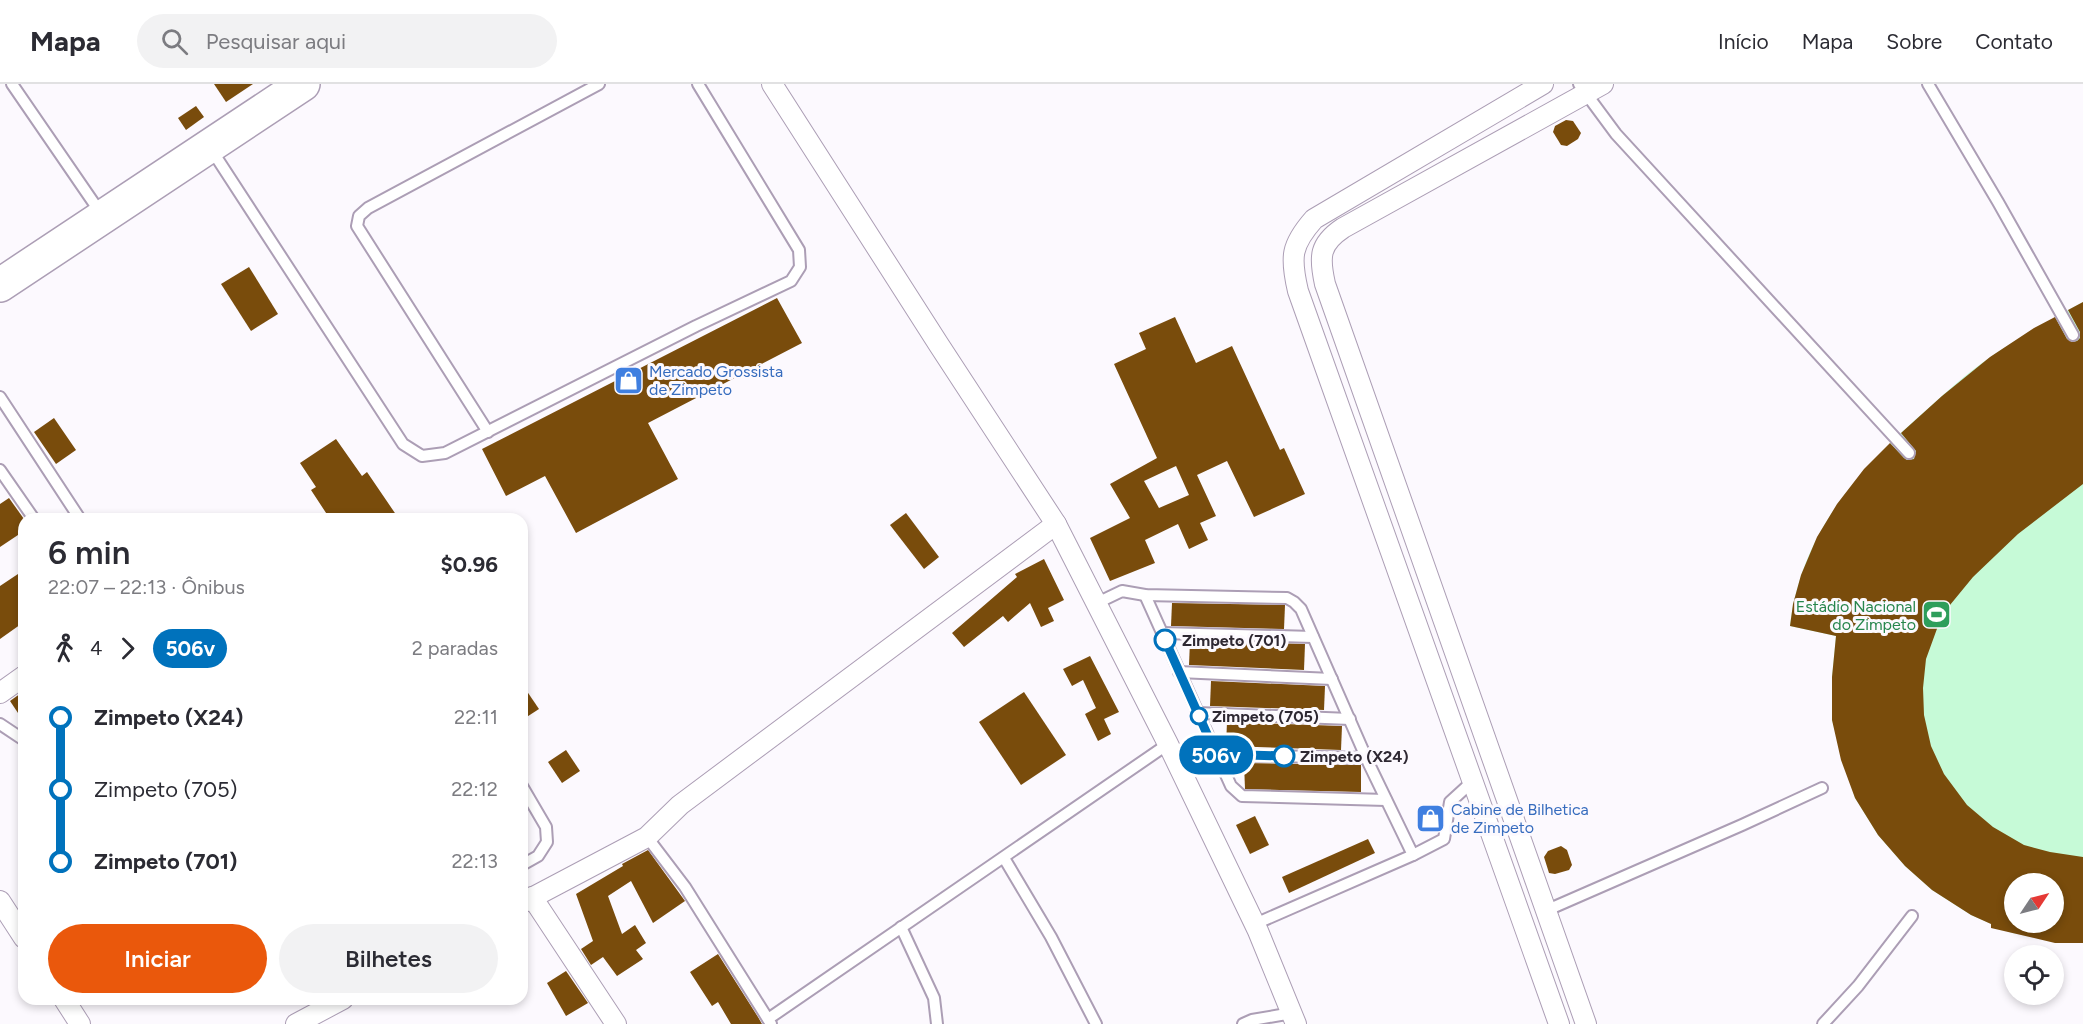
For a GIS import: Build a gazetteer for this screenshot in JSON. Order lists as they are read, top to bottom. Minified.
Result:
{"places":{"shop":["Mercado Grossista de Zimpeto","Cabine de Bilhetica de Zimpeto"],"sports":["Estádio Nacional do Zimpeto"],"other":["Zimpeto (701)","Zimpeto (705)","Zimpeto (X24)"]},"lines":["bus line 506v"],"north":"top right","page":{"header":"Mapa","search":"Pesquisar aqui","nav":["Início","Mapa","Sobre","Contato"],"on_map":"506v","heading":["6 min","22:07 – 22:13 · Ônibus","$0.96"],"legs":["4","506v","2 paradas"],"list":[{"name":"Zimpeto (X24)","value":"22:11"},{"name":"Zimpeto (705)","value":"22:12"},{"name":"Zimpeto (701)","value":"22:13"}],"buttons":["Iniciar","Bilhetes"]}}
